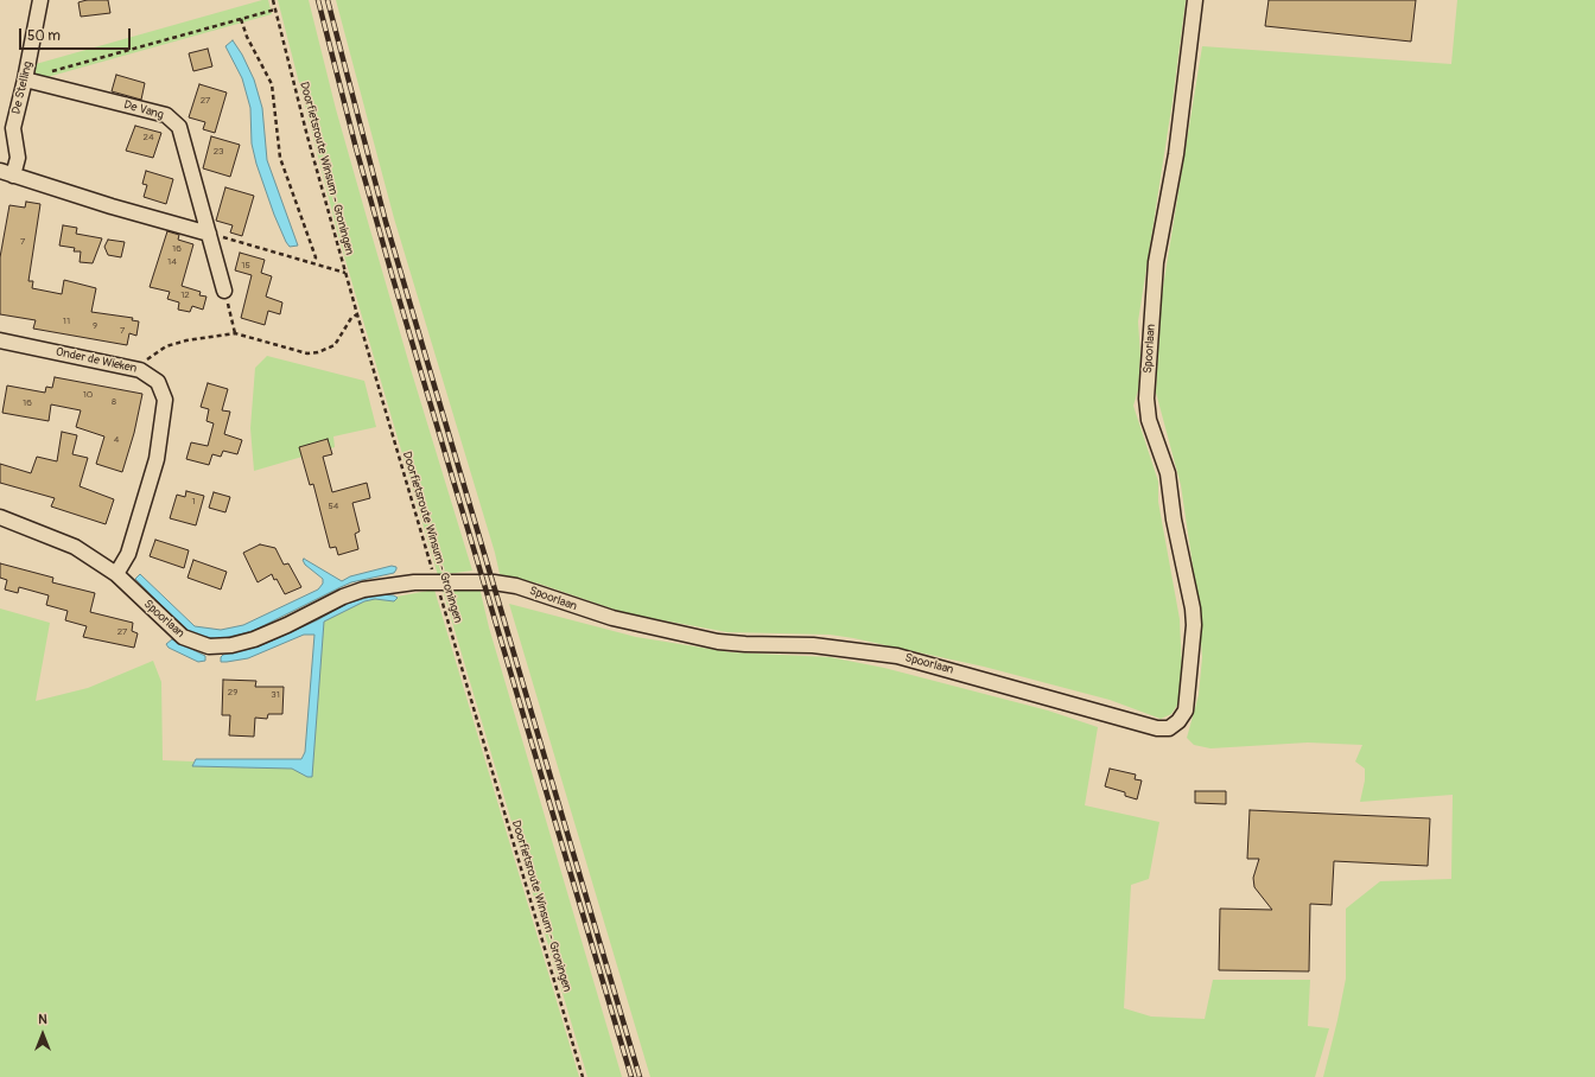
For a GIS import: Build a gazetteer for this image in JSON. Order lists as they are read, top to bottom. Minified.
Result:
{"streets":{"street":["De Stelling","De Vang","Spoorlaan","Onder de Wieken"],"path":["Doorfietsroute Winsum - Groningen"]},"crossings":[["De Stelling","De Vang"],["Doorfietsroute Winsum - Groningen","Spoorlaan"],["Spoorlaan","Onder de Wieken"]],"house_numbers":["27","24","23","7","16","14","15","12","11","9","7","10","8","16","4","1","54","27","29","31"],"scale_bar":"50 m","north":"top"}
